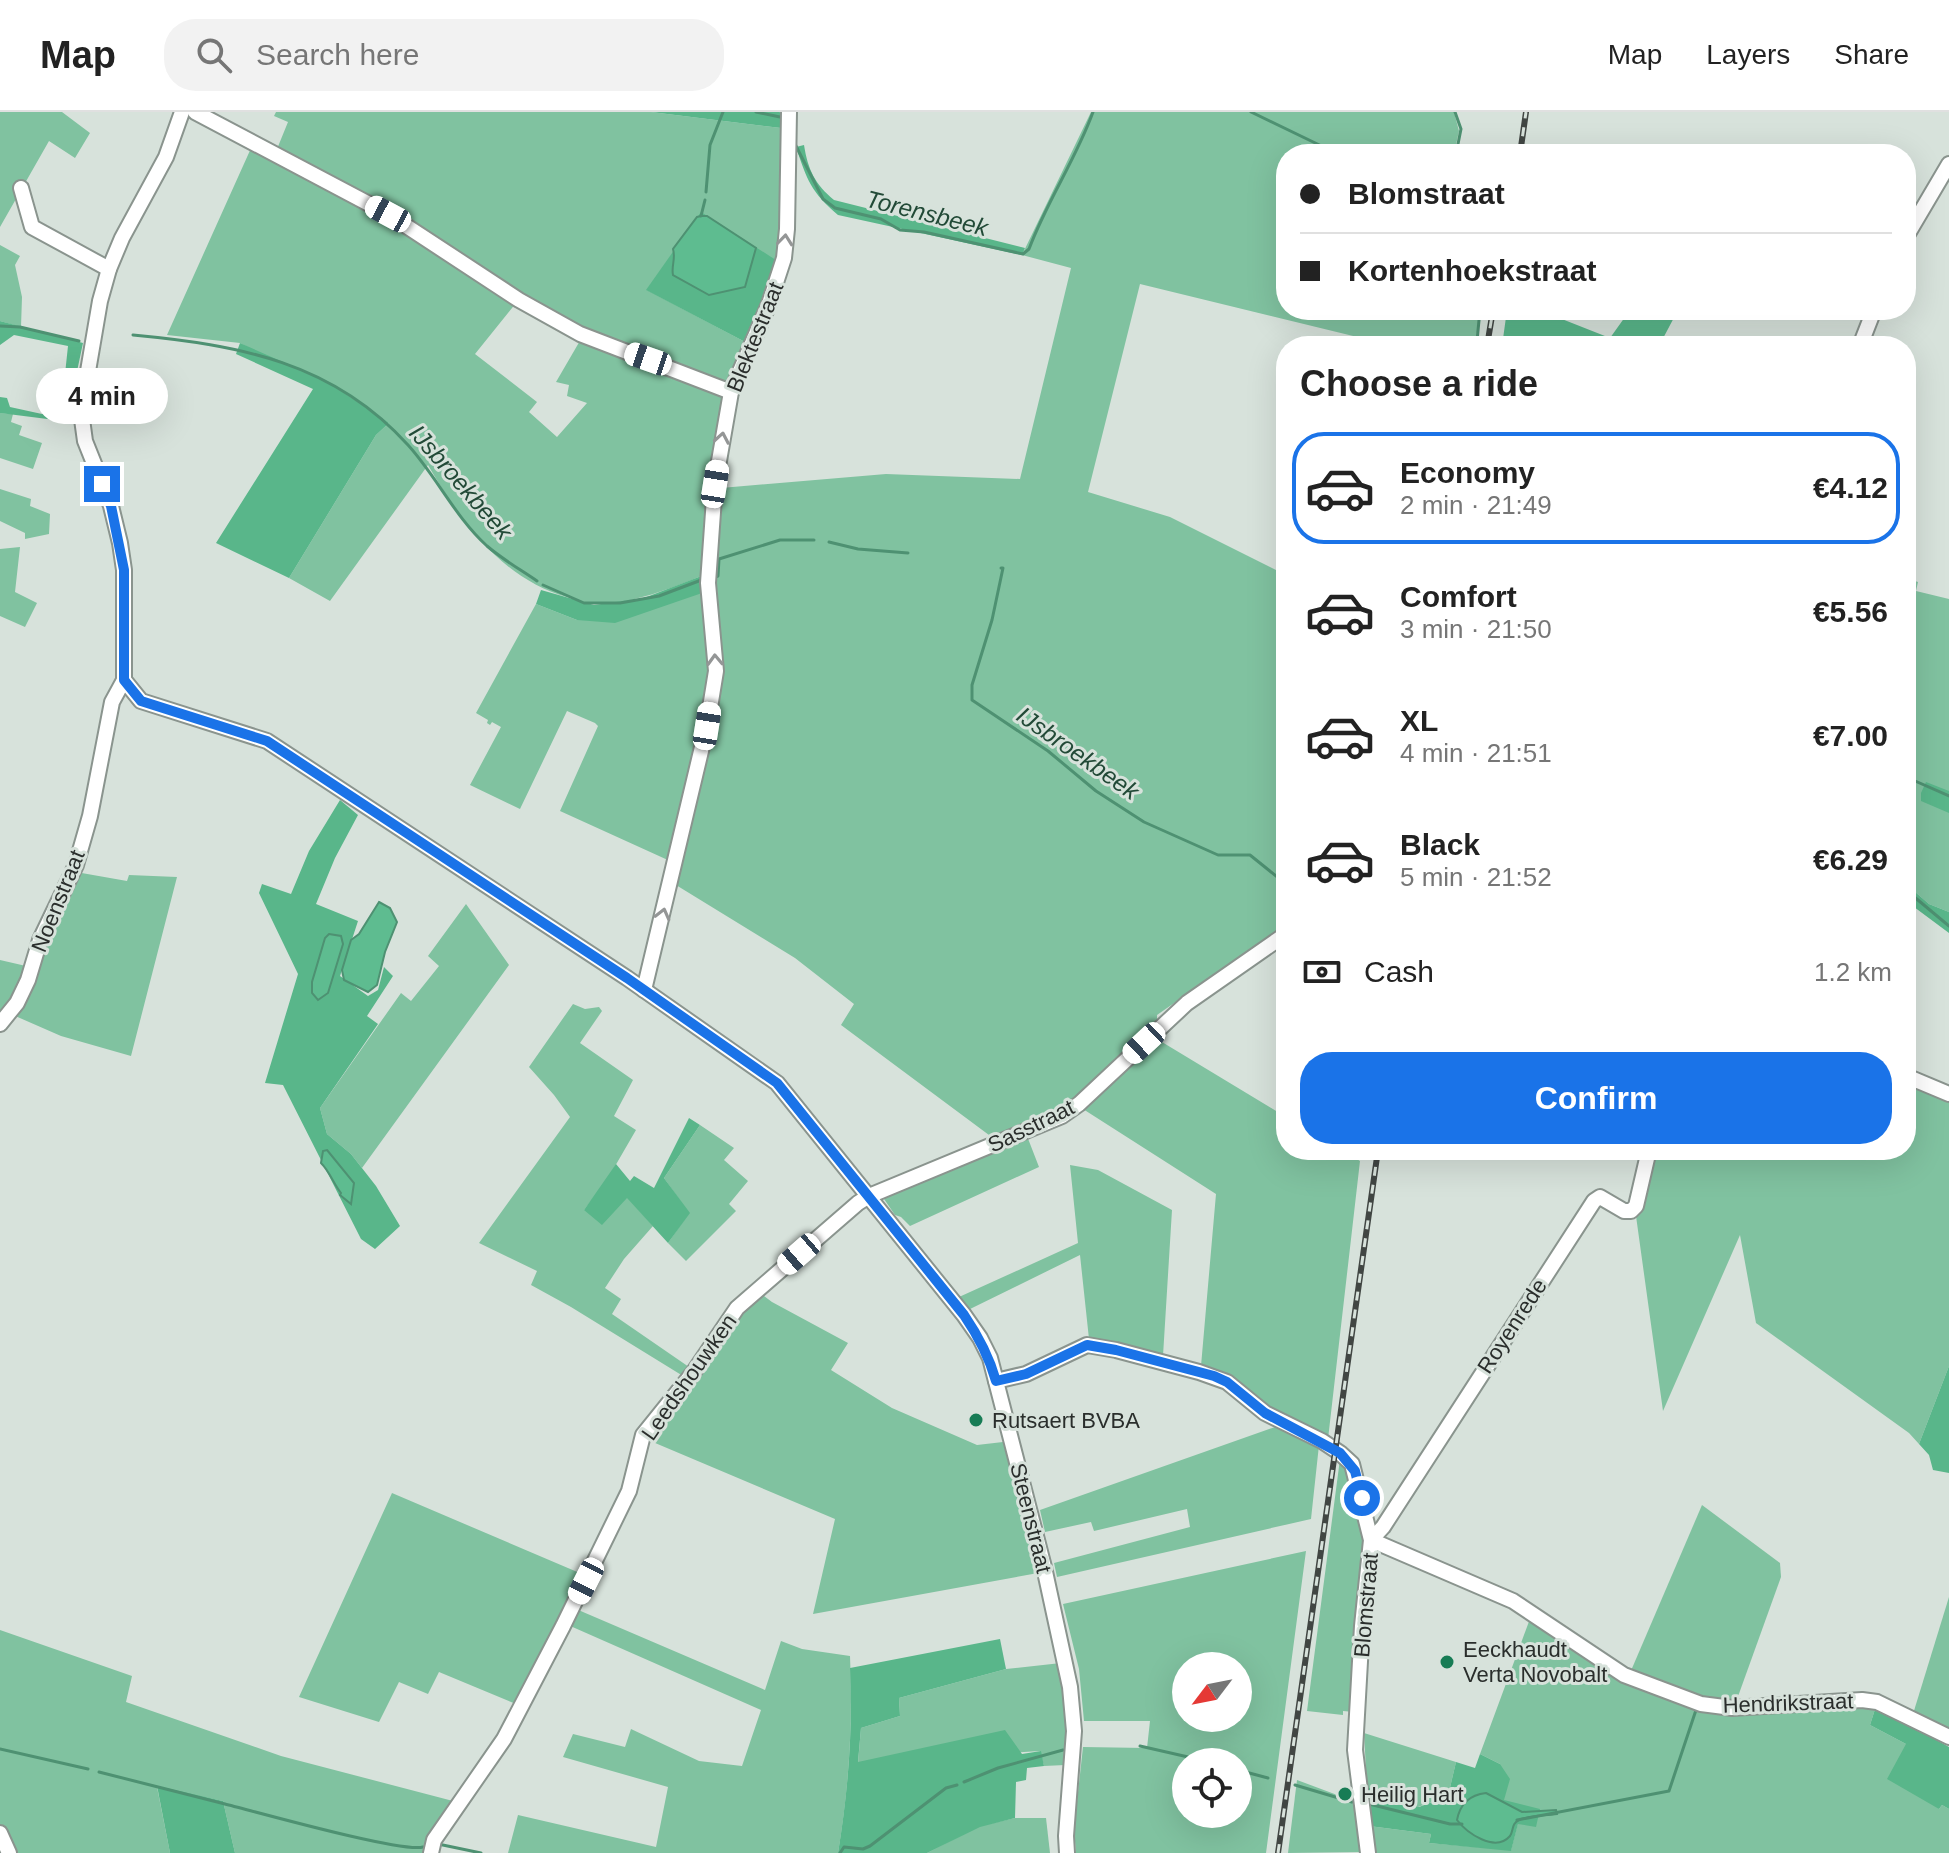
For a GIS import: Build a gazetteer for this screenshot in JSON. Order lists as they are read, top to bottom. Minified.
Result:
{"streets":{"street":["Blektestraat","Noenstraat","Sasstraat","Royenrede","Leedshouwken","Steenstraat","Blomstraat","Hendrikstraat"]},"crossings":[["Blektestraat","Steenstraat"],["Noenstraat","Steenstraat"],["Sasstraat","Leedshouwken"],["Sasstraat","Steenstraat"],["Royenrede","Blomstraat"],["Royenrede","Hendrikstraat"],["Leedshouwken","Steenstraat"],["Steenstraat","Blomstraat"],["Blomstraat","Hendrikstraat"]],"one_way":["Blektestraat"],"water":["Torensbeek","IJsbroekbeek"],"places":["Rutsaert BVBA","Eeckhaudt Verta Novobalt","Heilig Hart"],"north":"bottom left","page":{"header":"Map","search":"Search here","nav":["Map","Layers","Share"],"banner":["Blomstraat","Kortenhoekstraat"],"heading":"Choose a ride","bubble":"4 min","list":[{"name":"Economy","note":"2 min · 21:49","value":"€4.12"},{"name":"Comfort","note":"3 min · 21:50","value":"€5.56"},{"name":"XL","note":"4 min · 21:51","value":"€7.00"},{"name":"Black","note":"5 min · 21:52","value":"€6.29"}],"pay":["Cash","1.2 km"],"buttons":"Confirm"}}
